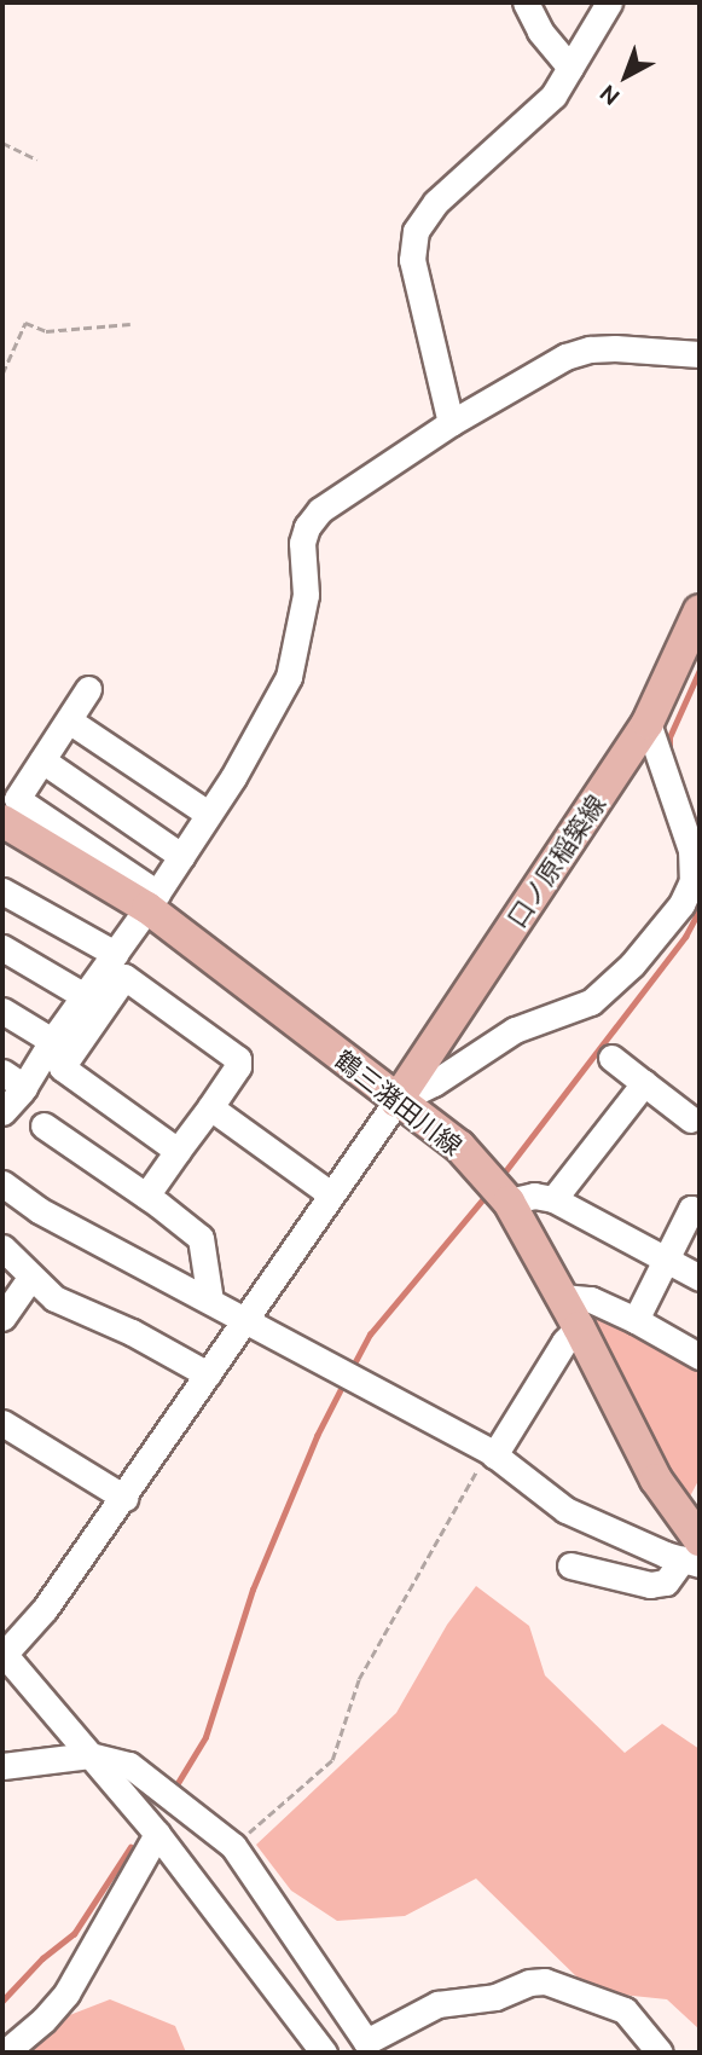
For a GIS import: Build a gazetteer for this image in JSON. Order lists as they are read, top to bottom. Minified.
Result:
{"streets":{"main road":["口ノ原稲築線","鶴三潴田川線"]},"crossings":[["口ノ原稲築線","鶴三潴田川線"]],"north":"bottom left"}
